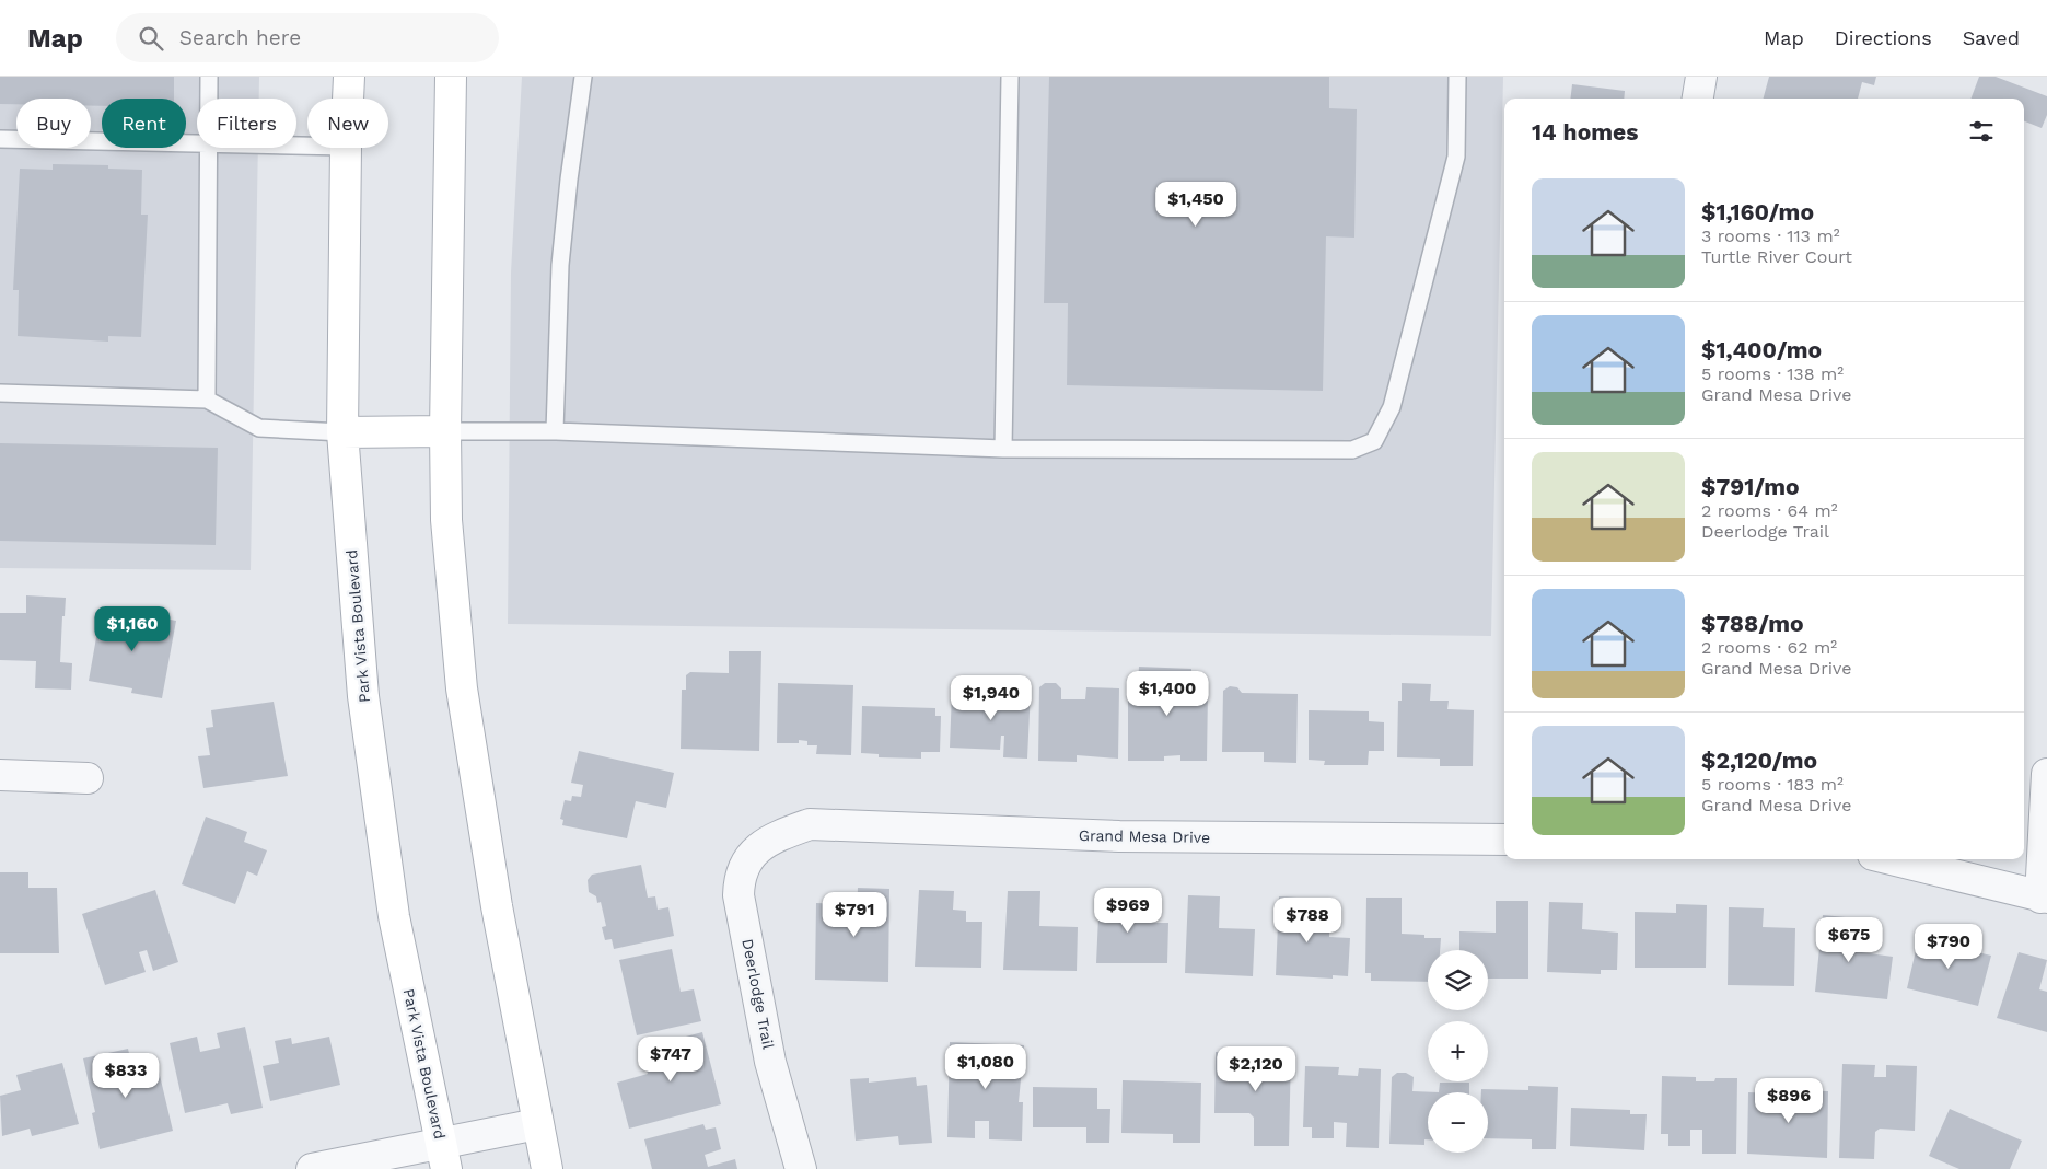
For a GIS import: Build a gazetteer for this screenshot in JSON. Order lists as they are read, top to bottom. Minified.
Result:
{"streets":{"main road":["Park Vista Boulevard"],"street":["Grand Mesa Drive","Deerlodge Trail"]},"crossings":[["Grand Mesa Drive","Deerlodge Trail"]],"page":{"header":"Map","search":"Search here","nav":["Map","Directions","Saved"],"chip":["Buy","Rent","Filters","New"],"heading":"14 homes","list":[{"name":"$1,160/mo","note":"3 rooms · 113 m² · Turtle River Court"},{"name":"$1,400/mo","note":"5 rooms · 138 m² · Grand Mesa Drive"},{"name":"$791/mo","note":"2 rooms · 64 m² · Deerlodge Trail"},{"name":"$788/mo","note":"2 rooms · 62 m² · Grand Mesa Drive"},{"name":"$2,120/mo","note":"5 rooms · 183 m² · Grand Mesa Drive"}],"price":["$1,450","$1,160","$1,400","$1,940","$969","$791","$788","$675","$790","$747","$1,080","$2,120","$833","$896"],"map_buttons":["+","−"]}}
